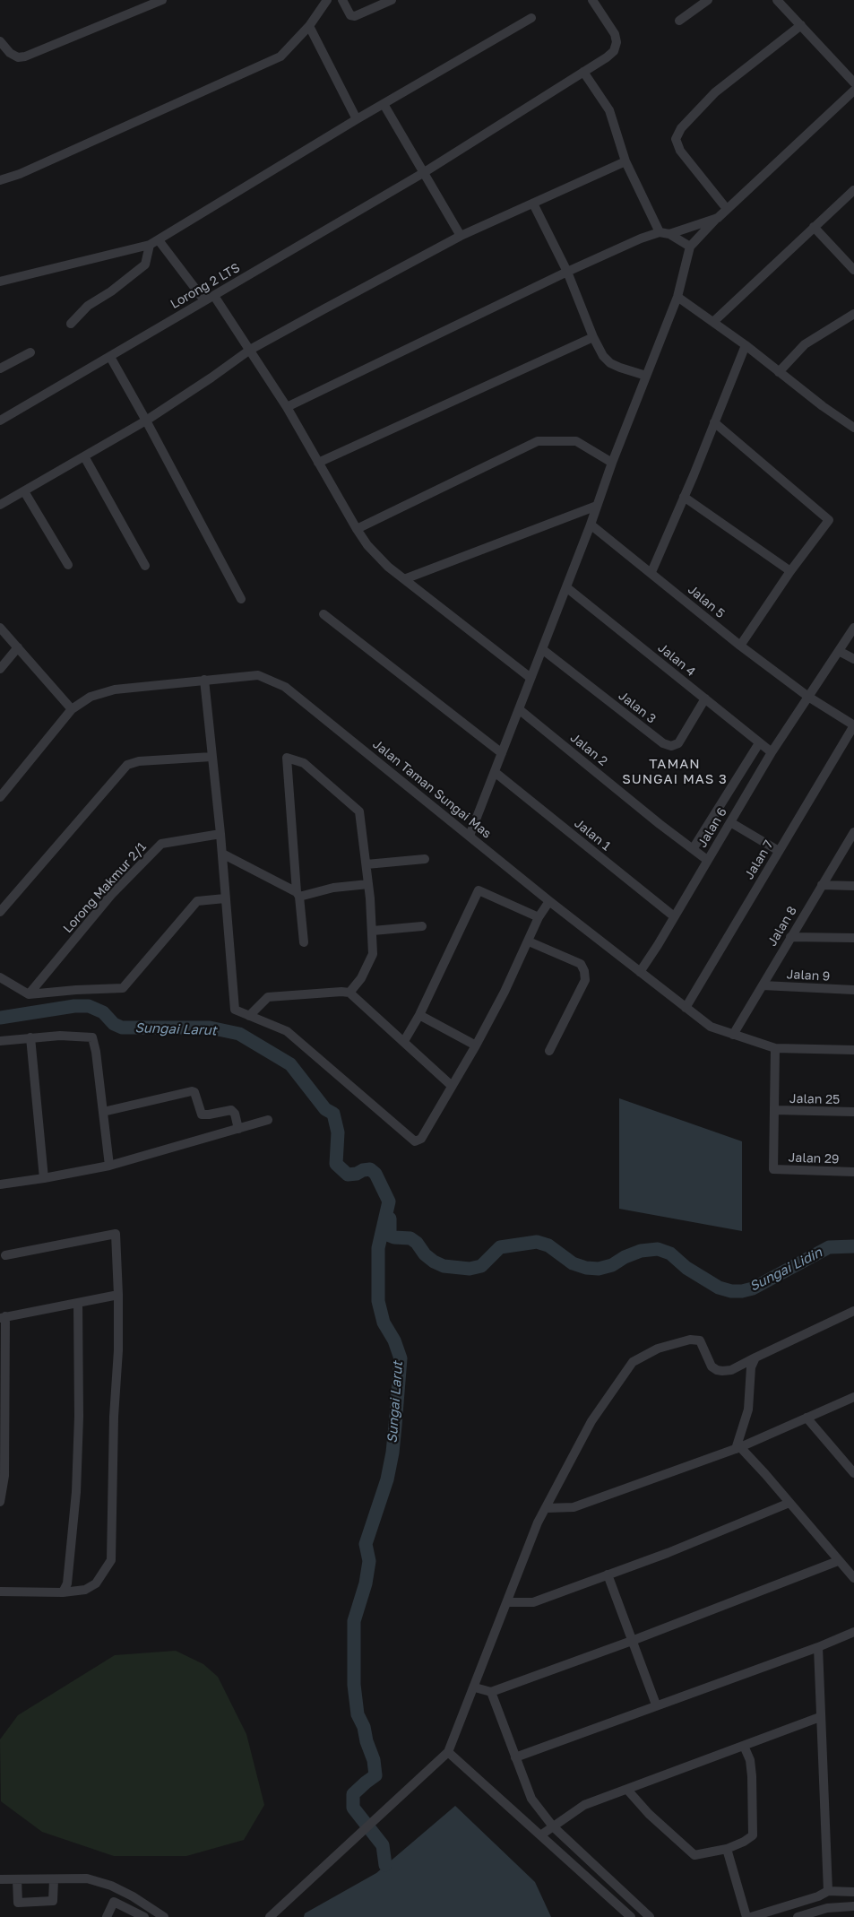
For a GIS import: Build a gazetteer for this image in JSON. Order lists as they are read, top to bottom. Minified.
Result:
{"streets":{"street":["Lorong 2 LTS","Jalan 5","Jalan 4","Jalan 3","Jalan 2","Jalan Taman Sungai Mas","Jalan 6","Jalan 1","Jalan 7","Lorong Makmur 2/1","Jalan 8","Jalan 9","Jalan 25","Jalan 29"]},"crossings":[["Jalan 5","Jalan 6"],["Jalan 5","Jalan 7"],["Jalan 4","Jalan 3"],["Jalan 4","Jalan 6"],["Jalan 2","Jalan 6"],["Jalan Taman Sungai Mas","Jalan 6"],["Jalan Taman Sungai Mas","Jalan 7"],["Jalan Taman Sungai Mas","Jalan 8"],["Jalan 6","Jalan 1"],["Jalan 8","Jalan 9"],["Jalan 25","Jalan 29"]],"districts":["TAMAN SUNGAI MAS 3"],"water":["Sungai Larut","Sungai Lidin"]}
